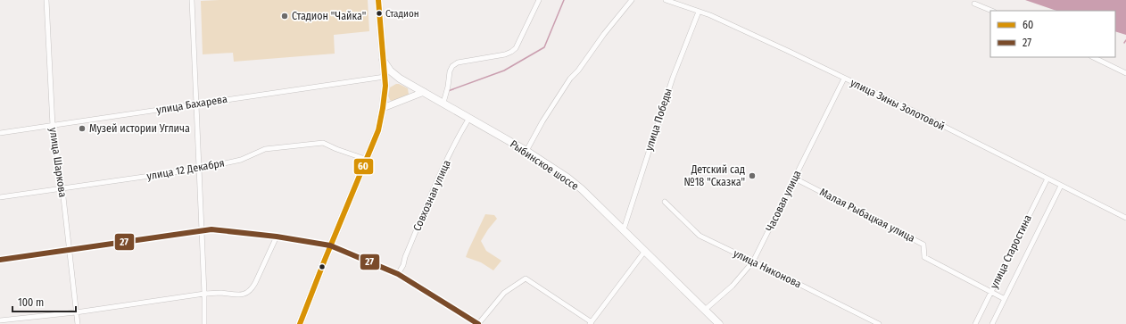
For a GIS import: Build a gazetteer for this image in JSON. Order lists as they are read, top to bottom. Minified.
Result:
{"streets":{"main road":["Рыбинское шоссе"],"street":["улица Бахарева","улица Зины Золотовой","улица Победы","улица Шаркова","улица 12 Декабря","Совхозная улица","Часовая улица","Малая Рыбацкая улица","улица Старостина","улица Никонова"]},"crossings":[["улица Бахарева","улица Шаркова"],["улица Зины Золотовой","улица Победы"],["улица Зины Золотовой","Часовая улица"],["улица Зины Золотовой","улица Старостина"],["улица Победы","Рыбинское шоссе"],["улица Шаркова","улица 12 Декабря"],["Рыбинское шоссе","Совхозная улица"],["Рыбинское шоссе","Часовая улица"],["Часовая улица","Малая Рыбацкая улица"],["Часовая улица","улица Никонова"],["Малая Рыбацкая улица","улица Старостина"]],"places":["Стадион","Стадион \"Чайка\"","Музей истории Углича","Детский сад №18 \"Сказка\""],"lines":["transit line 60","transit line 27"],"legend":["60","27"],"scale_bar":"100 m"}
